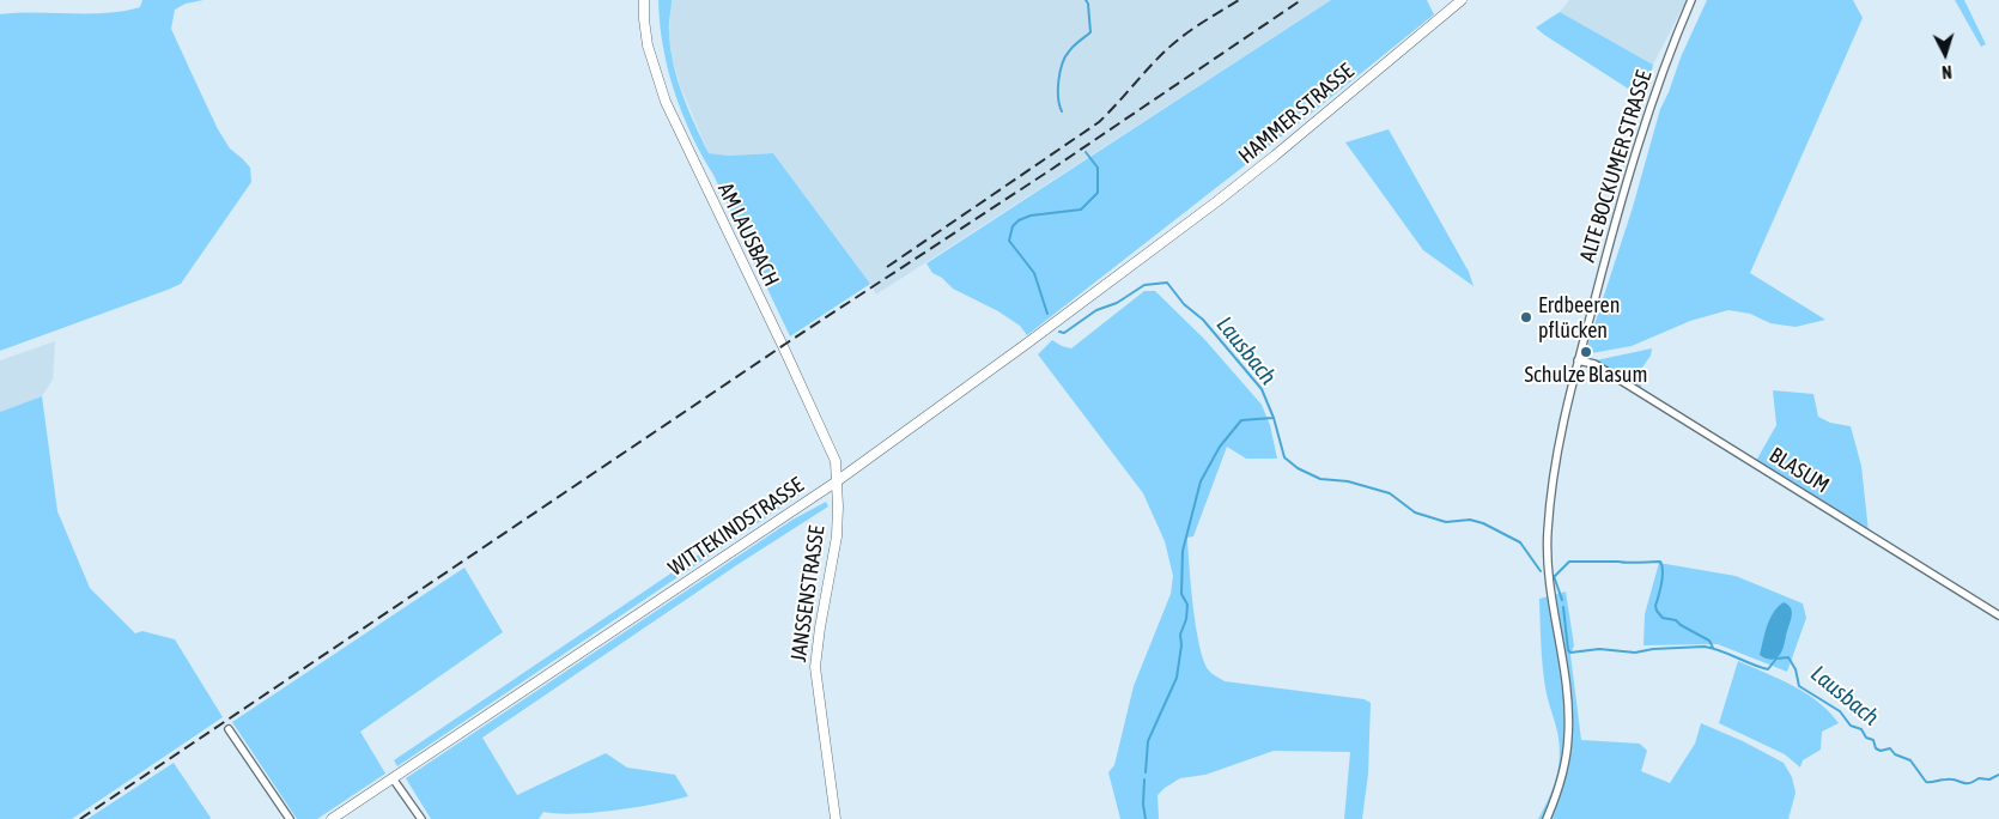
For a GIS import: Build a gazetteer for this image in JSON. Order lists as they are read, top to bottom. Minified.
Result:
{"streets":{"main road":["HAMMER STRASSE","AM LAUSBACH","WITTEKINDSTRASSE","JANSSENSTRASSE"],"street":["ALTE BOCKUMER STRASSE","BLASUM"]},"crossings":[["HAMMER STRASSE","WITTEKINDSTRASSE"],["ALTE BOCKUMER STRASSE","BLASUM"],["AM LAUSBACH","WITTEKINDSTRASSE"],["AM LAUSBACH","JANSSENSTRASSE"],["WITTEKINDSTRASSE","JANSSENSTRASSE"]],"water":["Lausbach"],"places":["Erdbeeren pflücken","Schulze Blasum"],"north":"bottom"}
